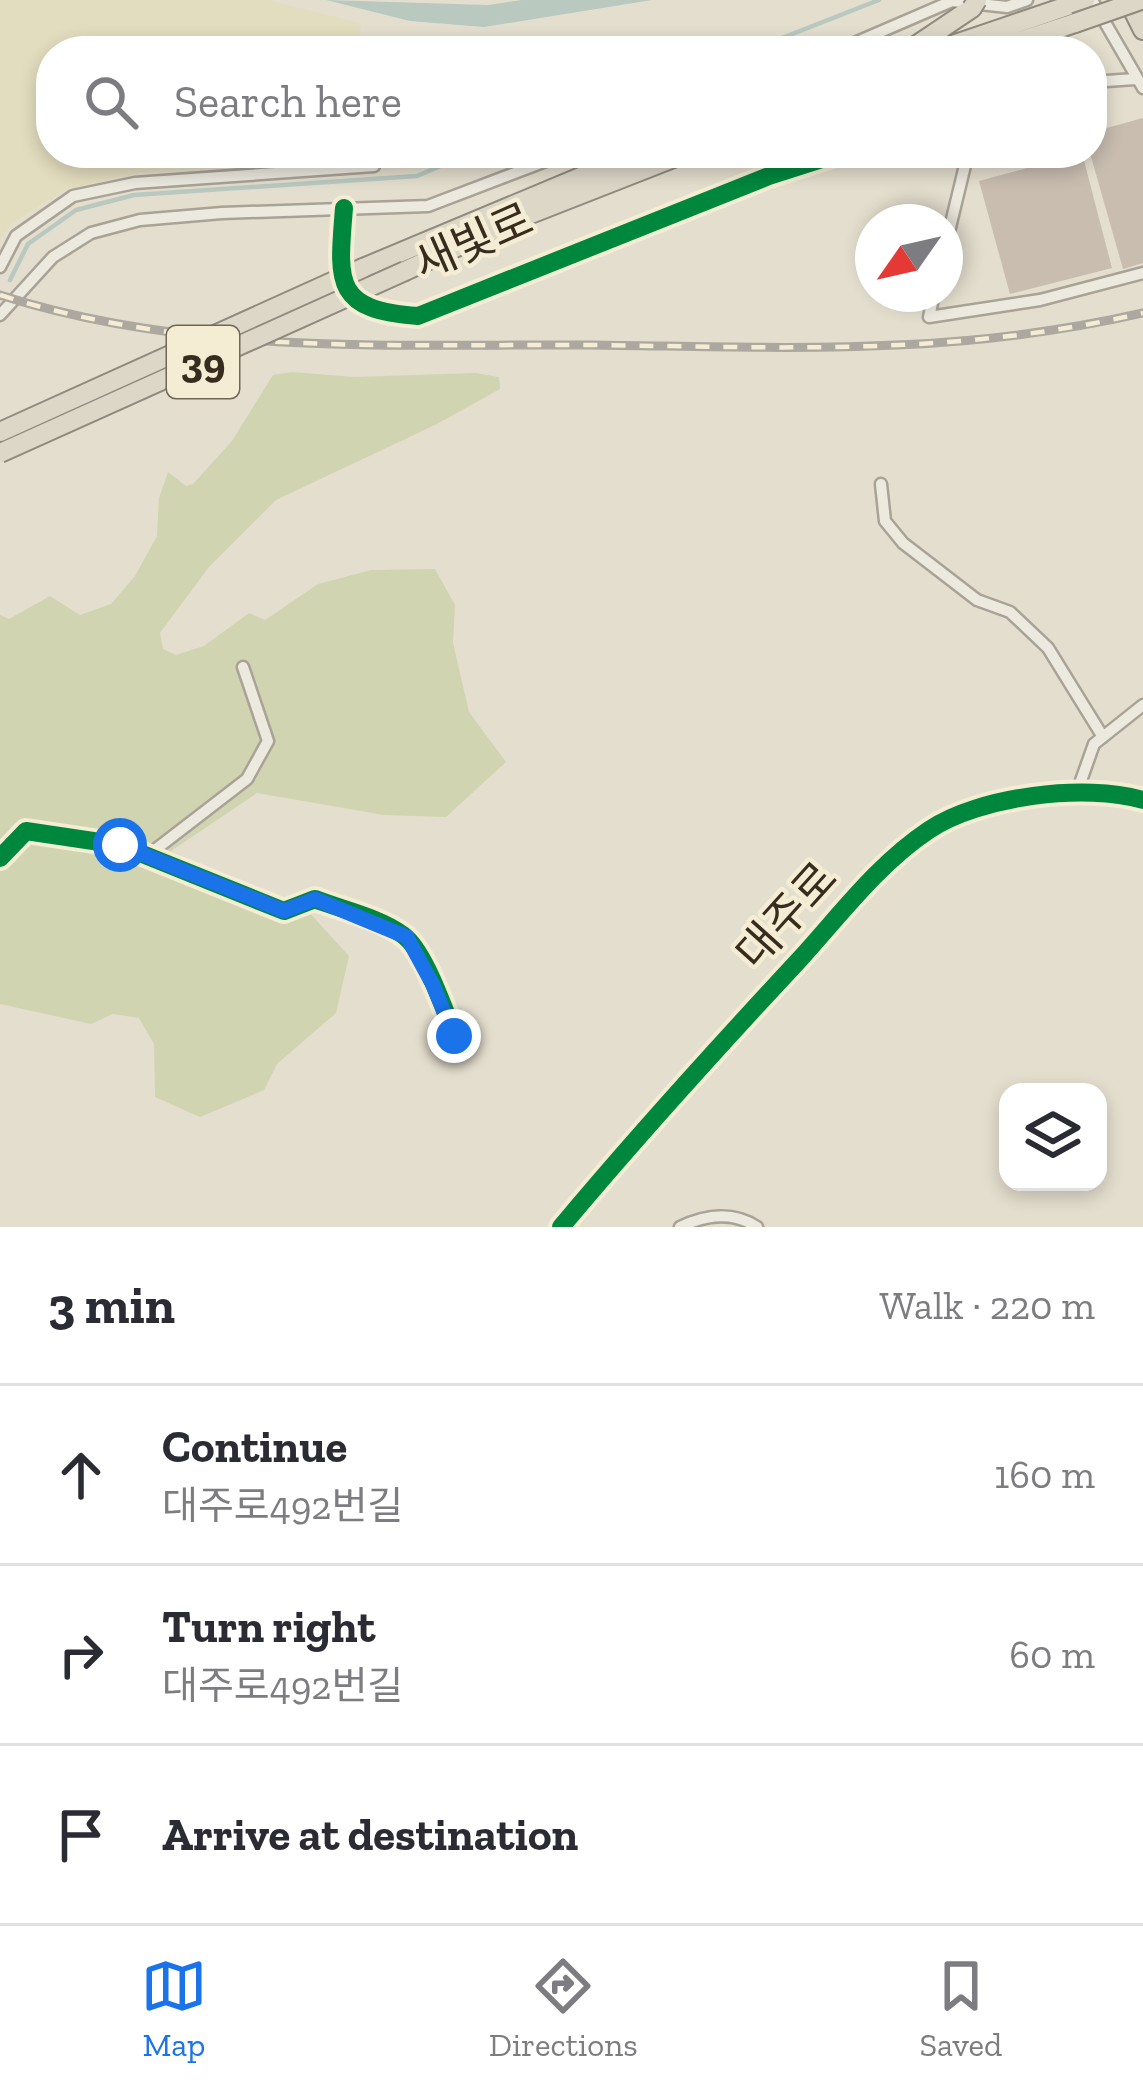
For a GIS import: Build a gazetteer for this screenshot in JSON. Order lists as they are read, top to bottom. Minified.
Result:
{"streets":{"highway":["새빛로","39"],"street":["대주로"]},"north":"bottom left","page":{"search":"Search here","heading":["3 min","Walk · 220 m"],"list":[["Continue","대주로492번길","160 m"],["Turn right","대주로492번길","60 m"],"Arrive at destination"],"nav":["Map","Directions","Saved"]}}
